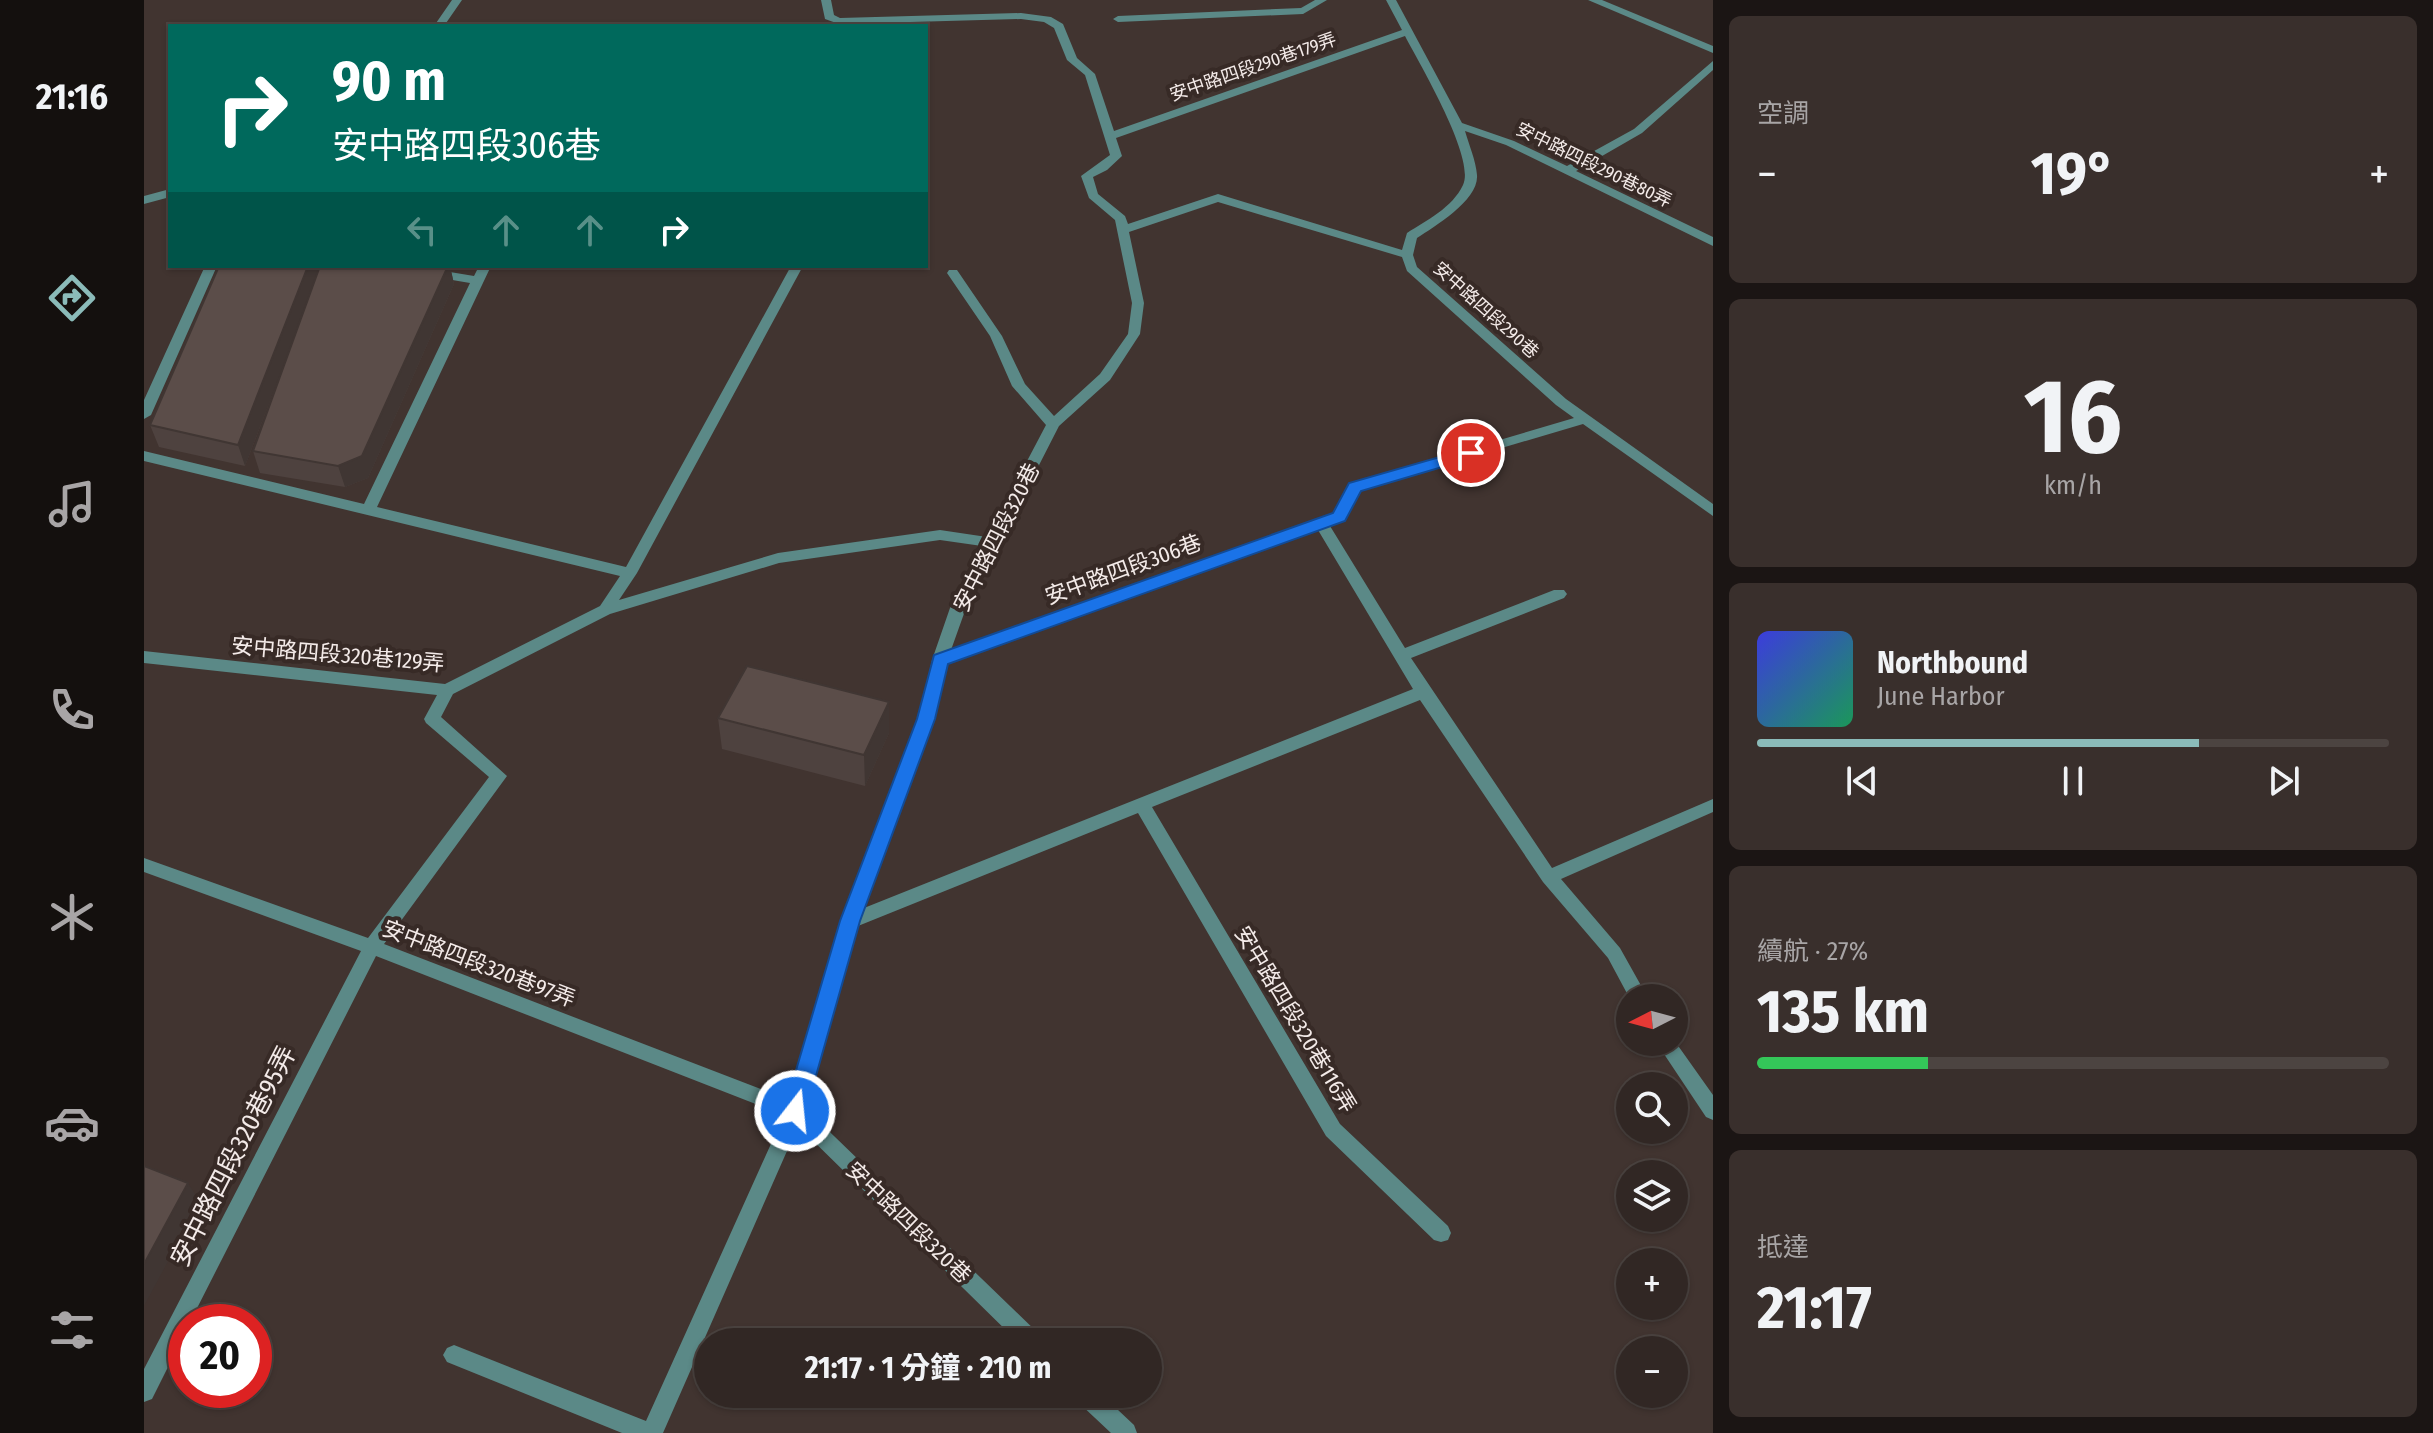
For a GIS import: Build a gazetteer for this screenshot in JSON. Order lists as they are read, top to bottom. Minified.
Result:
{"streets":{"street":["安中路四段290巷179弄","安中路四段290巷80弄","安中路四段290巷","安中路四段320巷","安中路四段306巷","安中路四段320巷129弄","安中路四段320巷97弄","安中路四段320巷116弄","安中路四段320巷95弄"]},"crossings":[["安中路四段290巷179弄","安中路四段290巷"],["安中路四段290巷80弄","安中路四段290巷"],["安中路四段320巷","安中路四段306巷"],["安中路四段320巷","安中路四段320巷129弄"],["安中路四段320巷","安中路四段320巷97弄"],["安中路四段320巷129弄","安中路四段320巷95弄"],["安中路四段320巷97弄","安中路四段320巷95弄"]],"north":"left","page":{"tabs":"21:16","tile":["空調",["16","km/h"],["續航 · 27%","135 km"],["抵達","21:17"]],"turn":["90 m","安中路四段306巷"],"heat":["−","19°","+"],"song":["Northbound","June Harbor"],"map_buttons":["+","−"],"limit":"20","trip":"21:17 · 1 分鐘 · 210 m"}}
